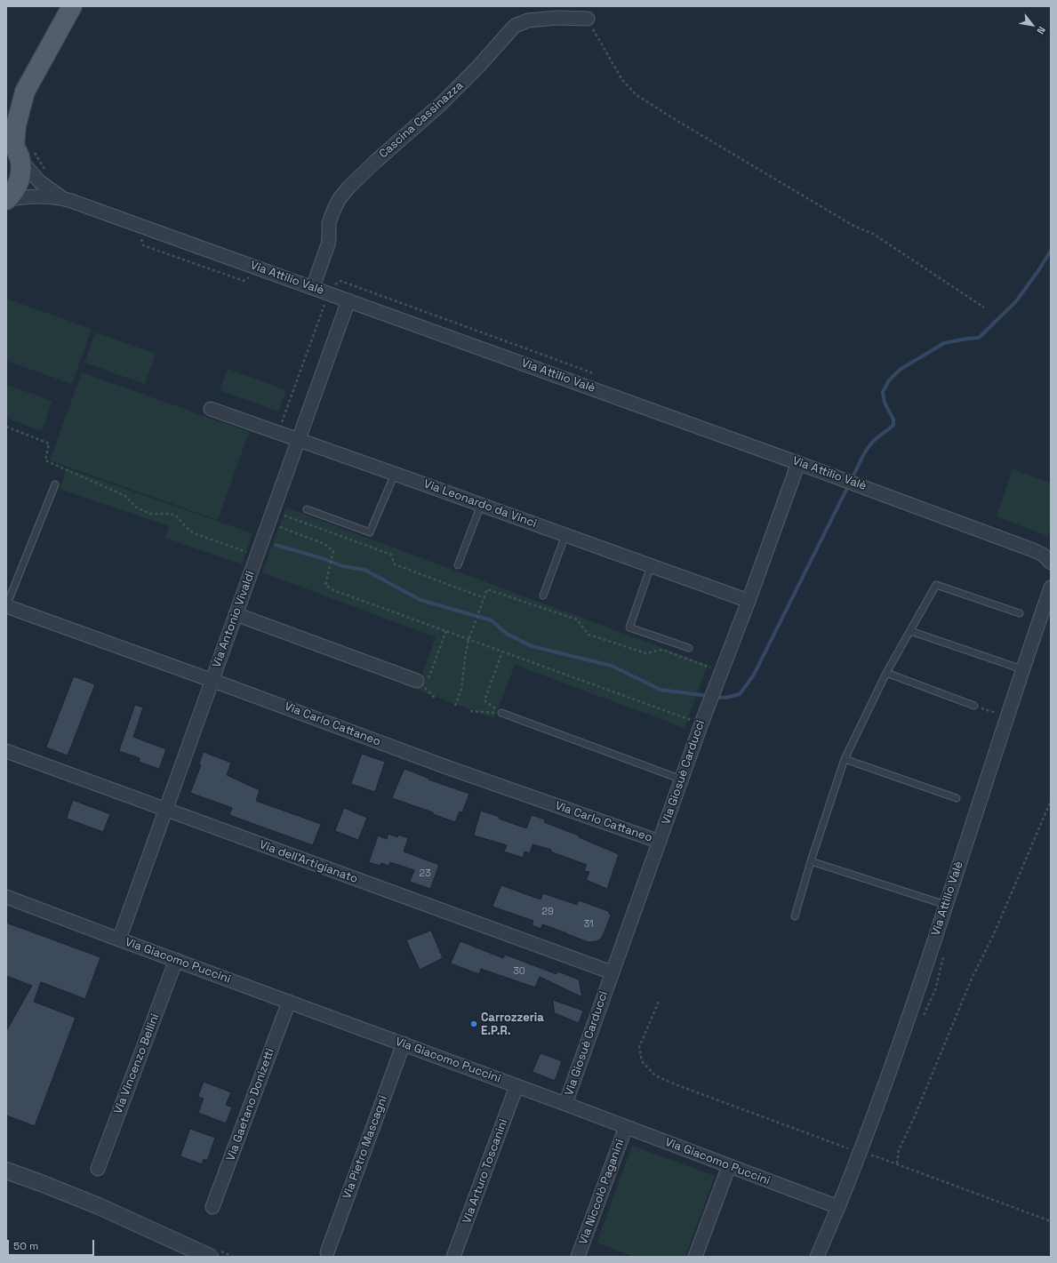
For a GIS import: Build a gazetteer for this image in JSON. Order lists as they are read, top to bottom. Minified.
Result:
{"streets":{"street":["Cascina Cassinazza","Via Attilio Valè","Via Leonardo da Vinci","Via Antonio Vivaldi","Via Carlo Cattaneo","Via Giosuè Carducci","Via dell'Artigianato","Via Giacomo Puccini","Via Vincenzo Bellini","Via Gaetano Donizetti","Via Pietro Mascagni","Via Arturo Toscanini","Via Niccolò Paganini"]},"crossings":[["Cascina Cassinazza","Via Attilio Valè"],["Via Attilio Valè","Via Antonio Vivaldi"],["Via Attilio Valè","Via Giosuè Carducci"],["Via Attilio Valè","Via Giacomo Puccini"],["Via Leonardo da Vinci","Via Antonio Vivaldi"],["Via Leonardo da Vinci","Via Giosuè Carducci"],["Via Antonio Vivaldi","Via Carlo Cattaneo"],["Via Antonio Vivaldi","Via dell'Artigianato"],["Via Antonio Vivaldi","Via Giacomo Puccini"],["Via Carlo Cattaneo","Via Giosuè Carducci"],["Via Giosuè Carducci","Via dell'Artigianato"],["Via Giosuè Carducci","Via Giacomo Puccini"],["Via Giacomo Puccini","Via Vincenzo Bellini"],["Via Giacomo Puccini","Via Gaetano Donizetti"],["Via Giacomo Puccini","Via Pietro Mascagni"],["Via Giacomo Puccini","Via Arturo Toscanini"],["Via Giacomo Puccini","Via Niccolò Paganini"]],"places":["Carrozzeria E.P.R."],"house_numbers":["23","29","31","30"],"scale_bar":"50 m","north":"bottom right"}
